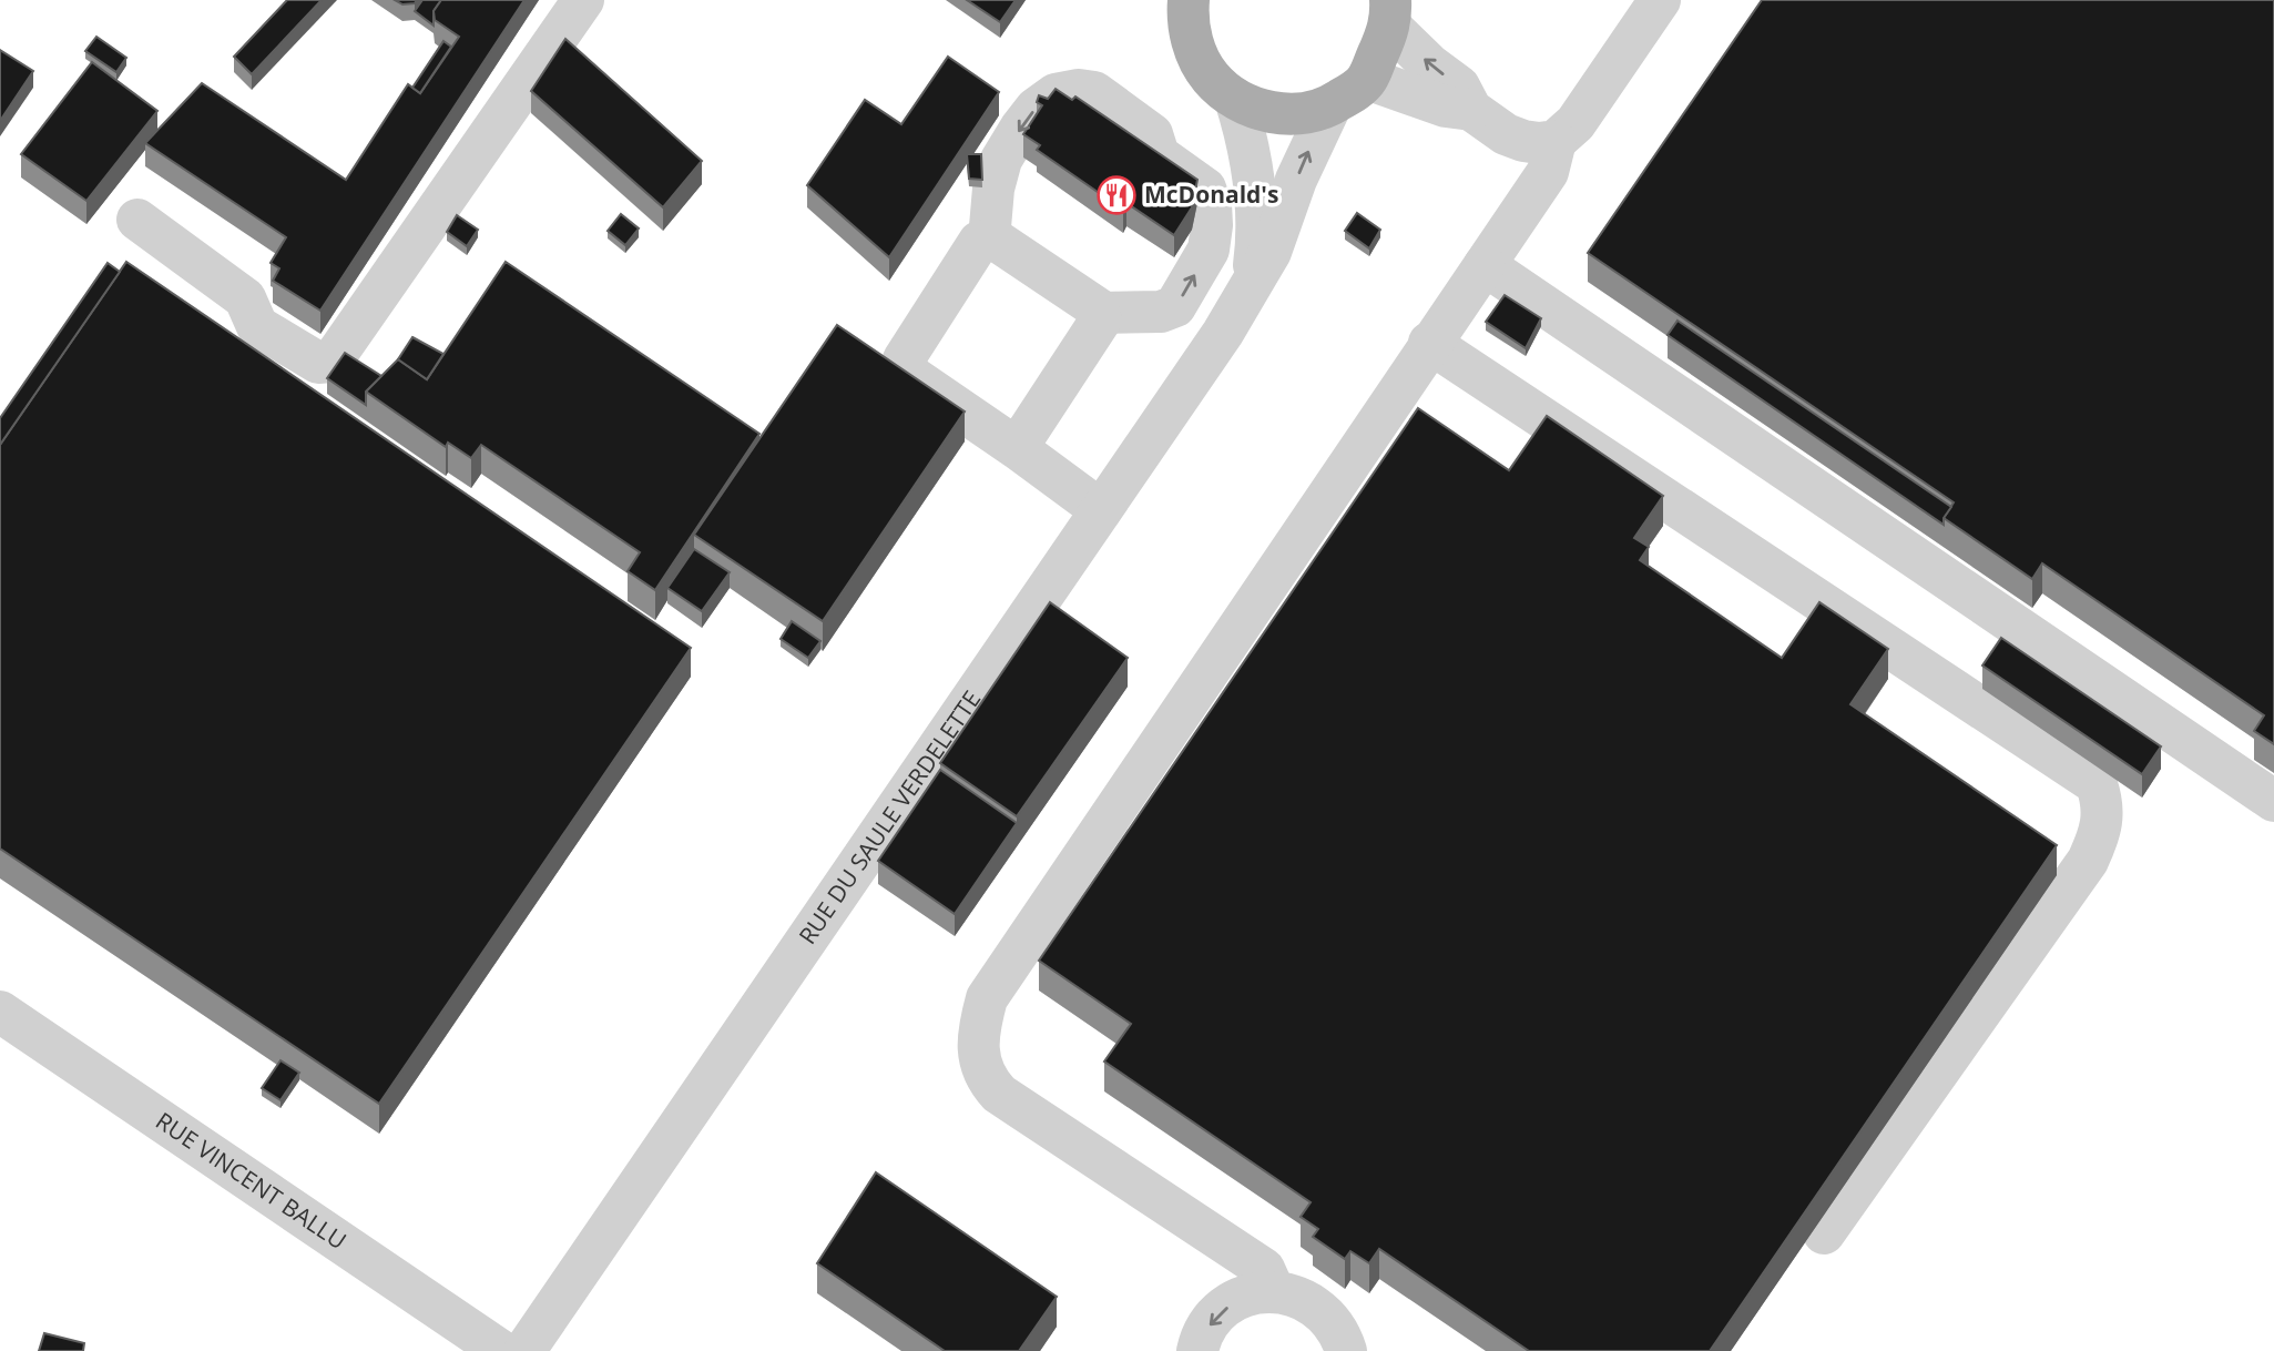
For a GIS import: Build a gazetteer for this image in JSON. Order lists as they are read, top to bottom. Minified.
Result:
{"streets":{"street":["RUE DU SAULE VERDELETTE","RUE VINCENT BALLU"]},"places":{"restaurant":["McDonald's"]}}
